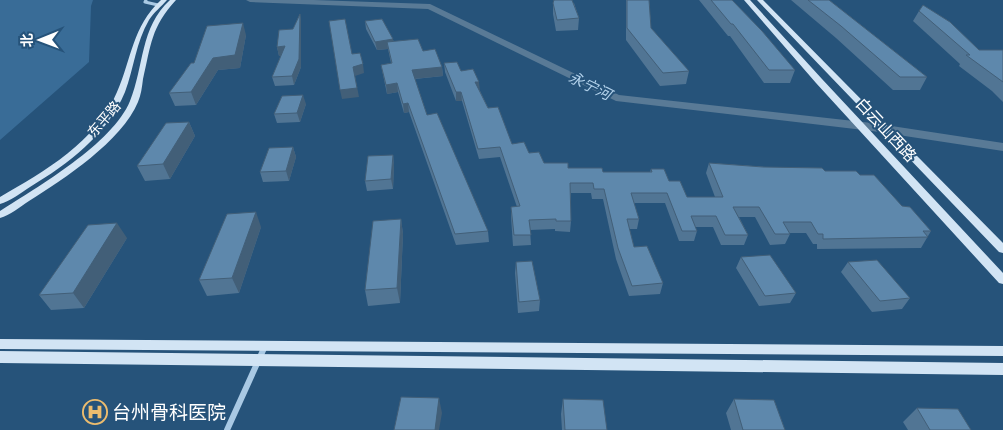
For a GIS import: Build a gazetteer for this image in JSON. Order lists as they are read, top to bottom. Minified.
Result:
{"streets":{"main road":["东平路","白云山西路"]},"water":["永宁河"],"places":{"hospital":["台州骨科医院"]},"north":"left"}
